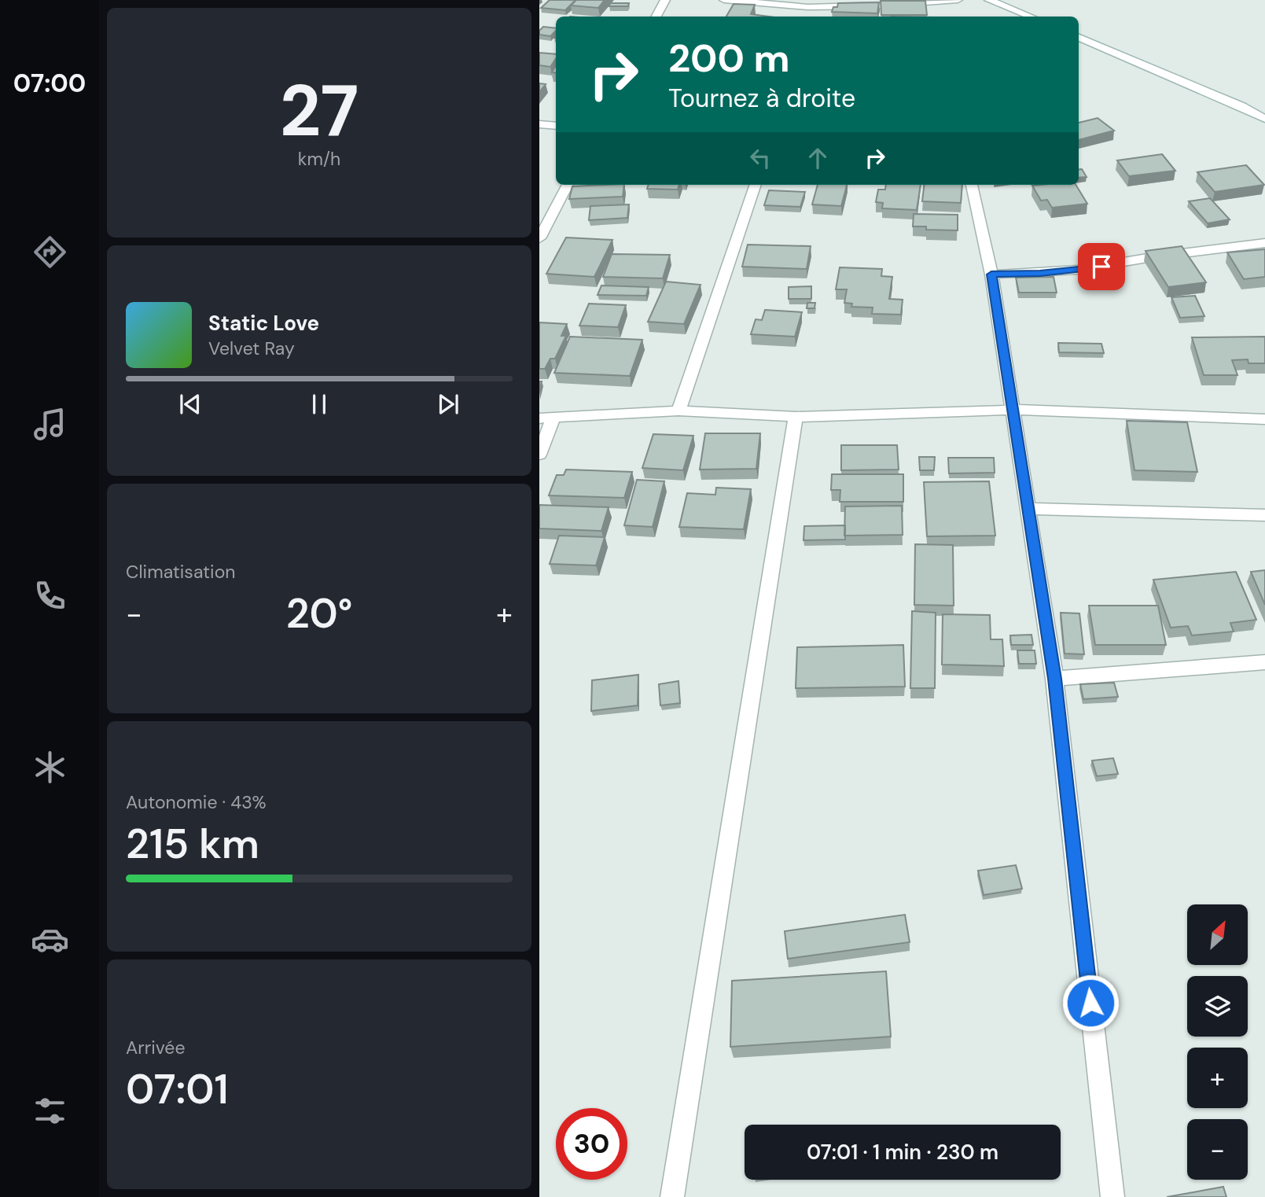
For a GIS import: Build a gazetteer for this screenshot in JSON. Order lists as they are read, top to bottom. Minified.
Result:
{"north":"top right","page":{"tabs":"07:00","tile":[["27","km/h"],"Climatisation",["Autonomie · 43%","215 km"],["Arrivée","07:01"]],"turn":["200 m","Tournez à droite"],"song":["Static Love","Velvet Ray"],"heat":["−","20°","+"],"map_buttons":["+","−"],"limit":"30","trip":"07:01 · 1 min · 230 m"}}
